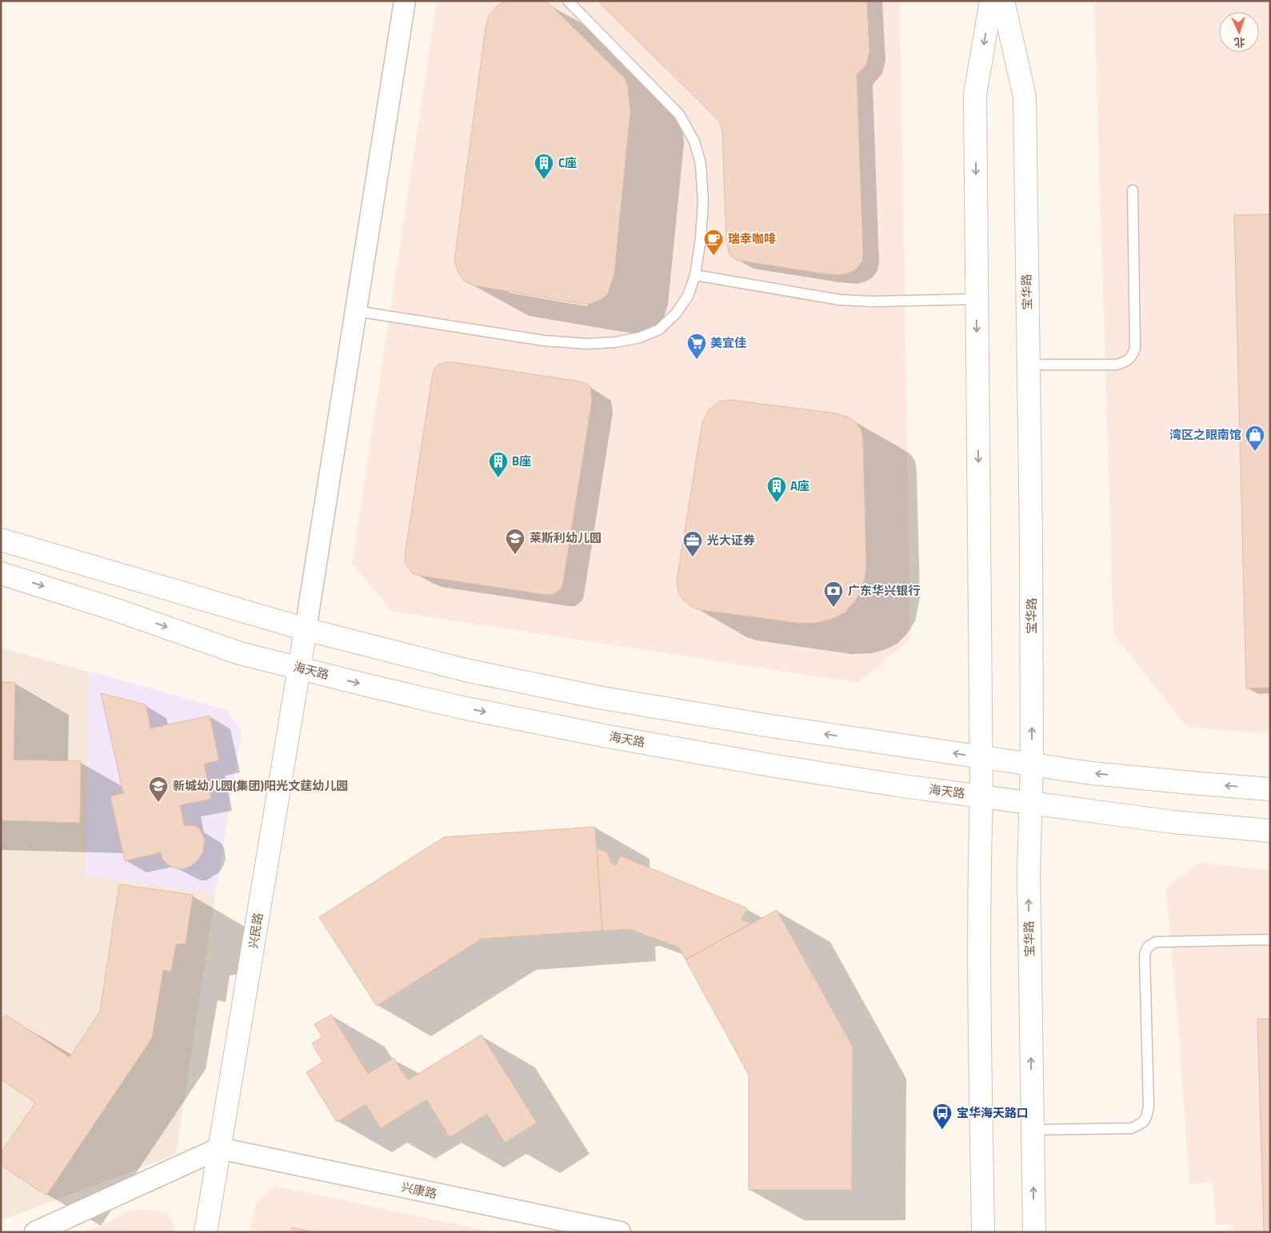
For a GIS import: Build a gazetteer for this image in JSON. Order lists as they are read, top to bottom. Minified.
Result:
{"streets":{"main road":["宝华路","海天路","兴民路"],"street":["兴康路"]},"crossings":[["宝华路","海天路"],["海天路","兴民路"],["兴民路","兴康路"]],"places":{"building":["C座","B座","A座"],"cafe":["瑞幸咖啡"],"supermarket":["美宜佳"],"shop":["湾区之眼南馆"],"school or university":["莱斯利幼儿园","新城幼儿园(集团)阳光文莛幼儿园"],"office":["光大证券"],"bank":["广东华兴银行"],"bus stop":["宝华海天路口"]},"north":"bottom"}
